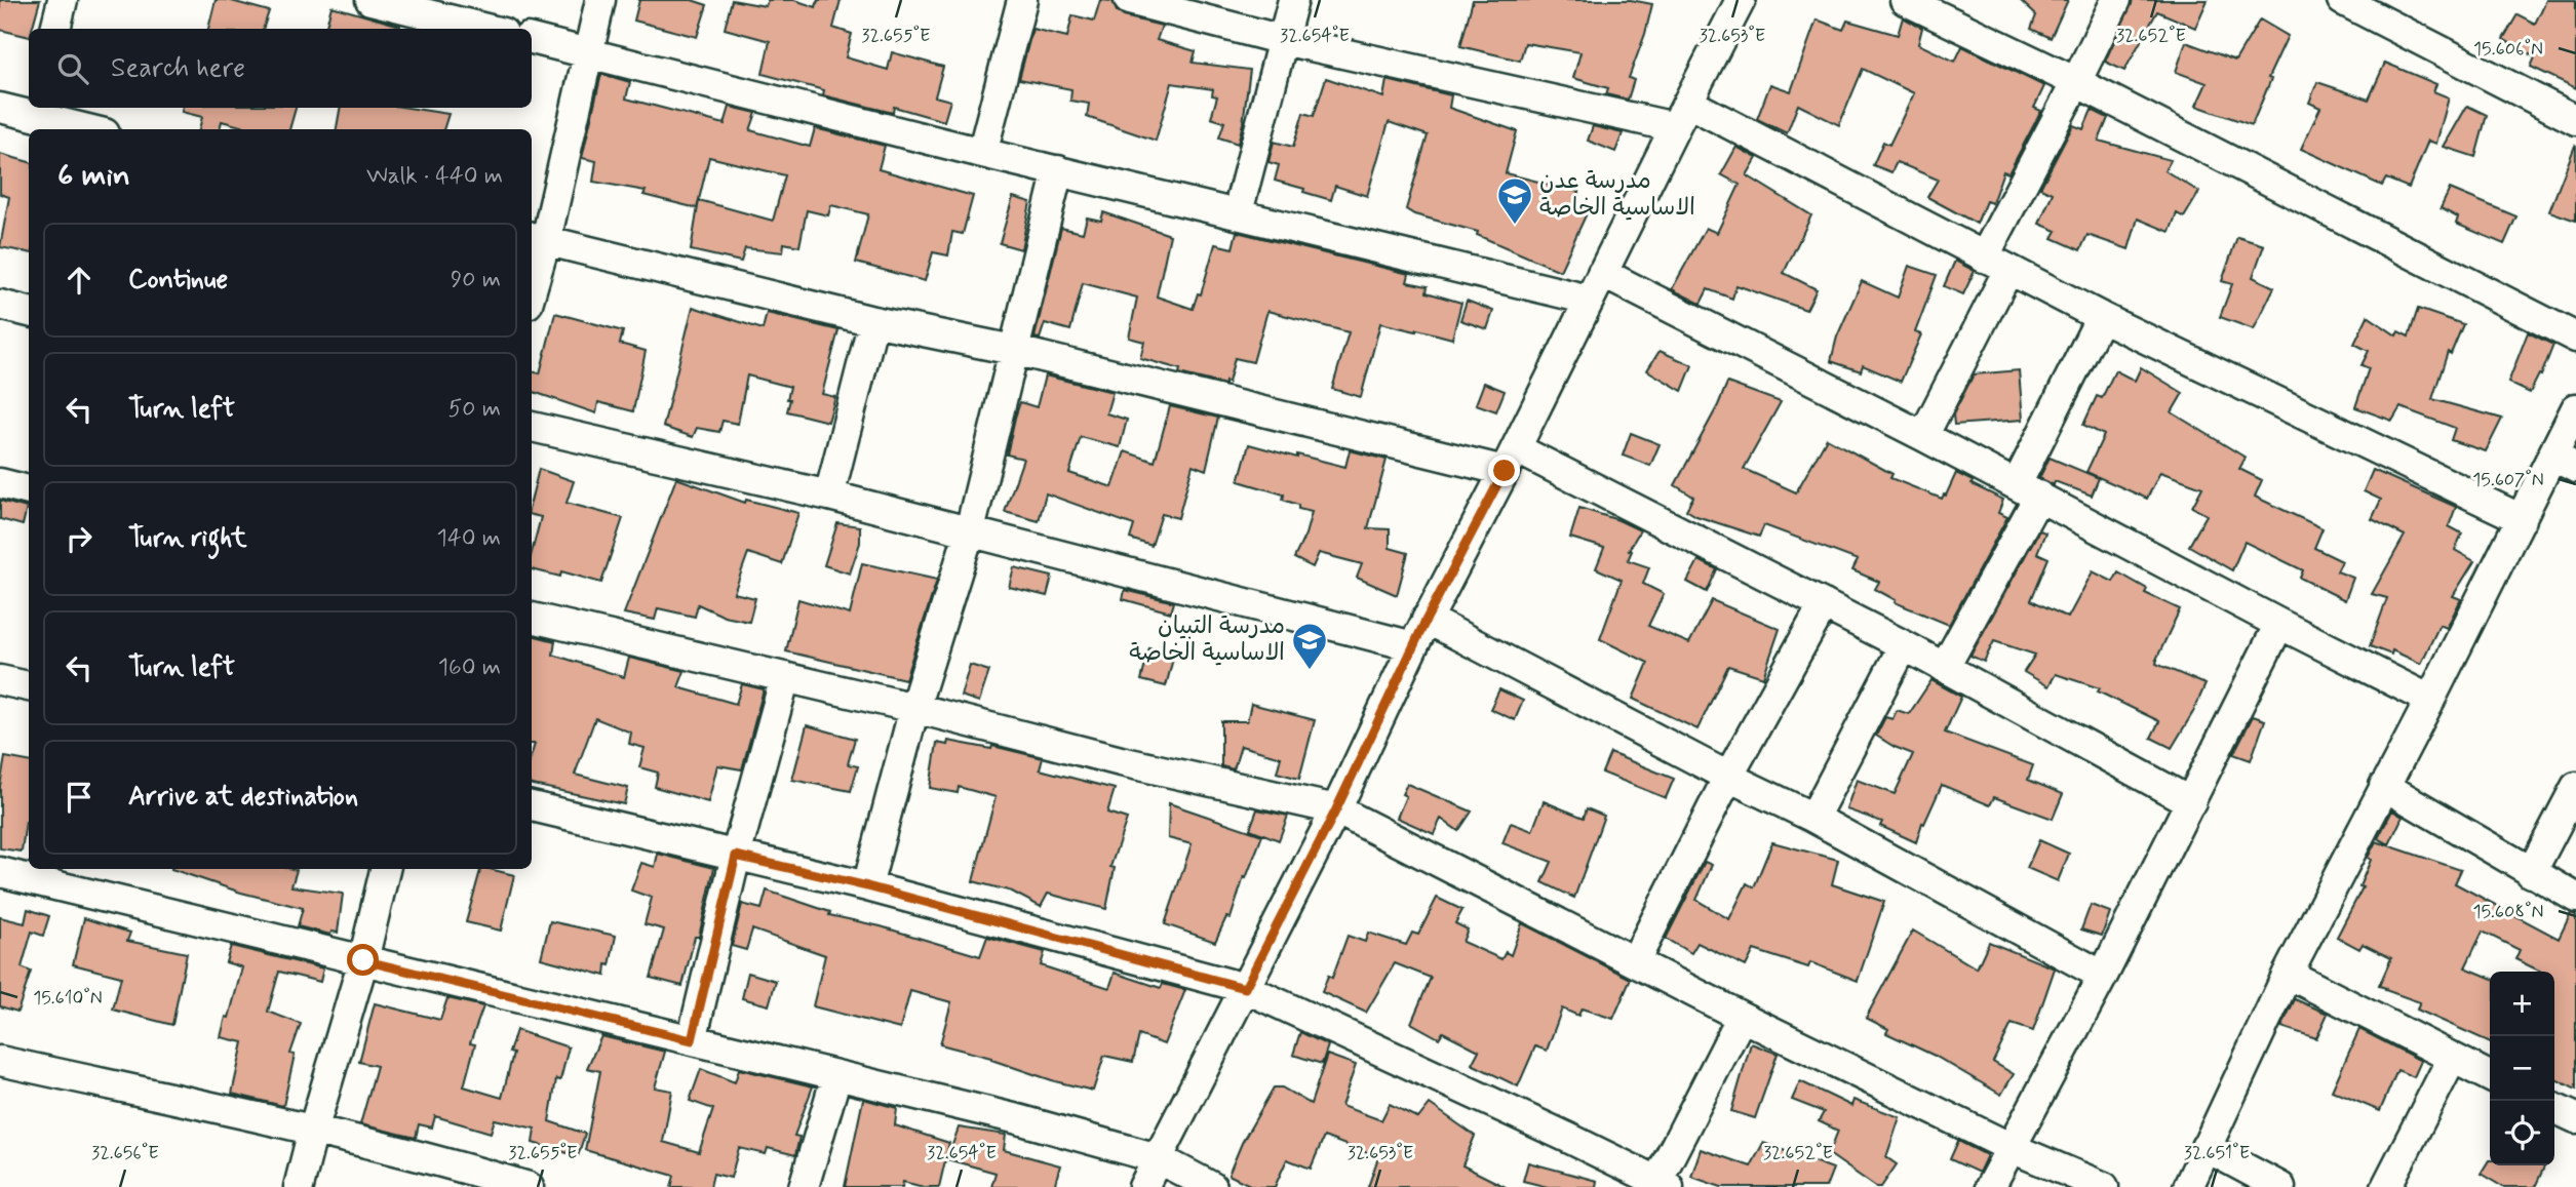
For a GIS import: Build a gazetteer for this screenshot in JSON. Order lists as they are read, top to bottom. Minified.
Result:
{"places":{"school or university":["مدرسة عدن الاساسية الخاصة","مدرسة التبيان الاساسية الخاصة"]},"page":{"search":"Search here","heading":["6 min","Walk · 440 m"],"list":[["Continue","90 m"],["Turn left","50 m"],["Turn right","140 m"],["Turn left","160 m"],"Arrive at destination"],"map_buttons":["+","−"]},"coordinates":["32.655°E","32.654°E","32.653°E","32.652°E","15.606°N","15.607°N","15.608°N","15.610°N","32.656°E","32.651°E"]}
